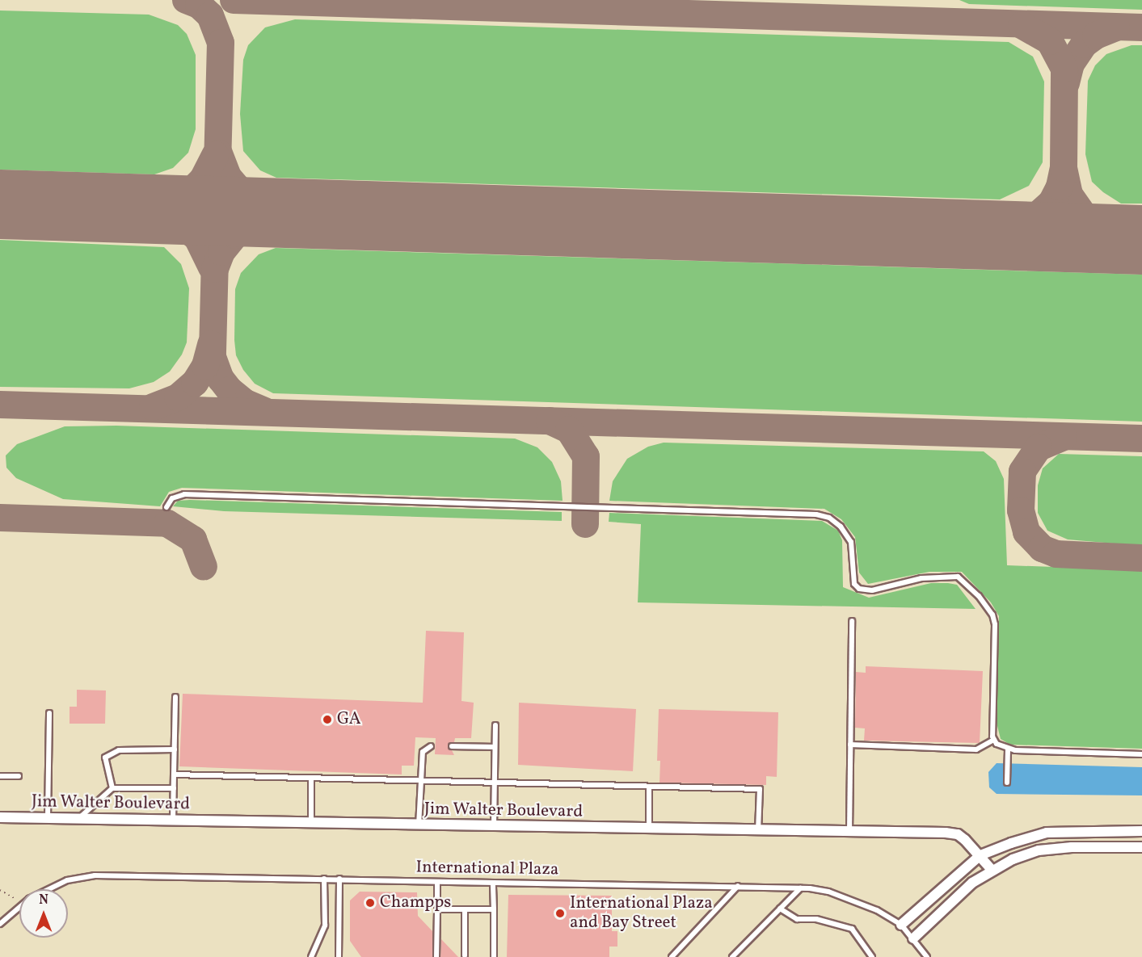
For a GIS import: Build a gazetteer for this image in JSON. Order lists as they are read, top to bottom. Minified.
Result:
{"streets":{"street":["Jim Walter Boulevard"],"lane":["International Plaza"]},"places":["GA","Champps","International Plaza and Bay Street"],"north":"top"}
